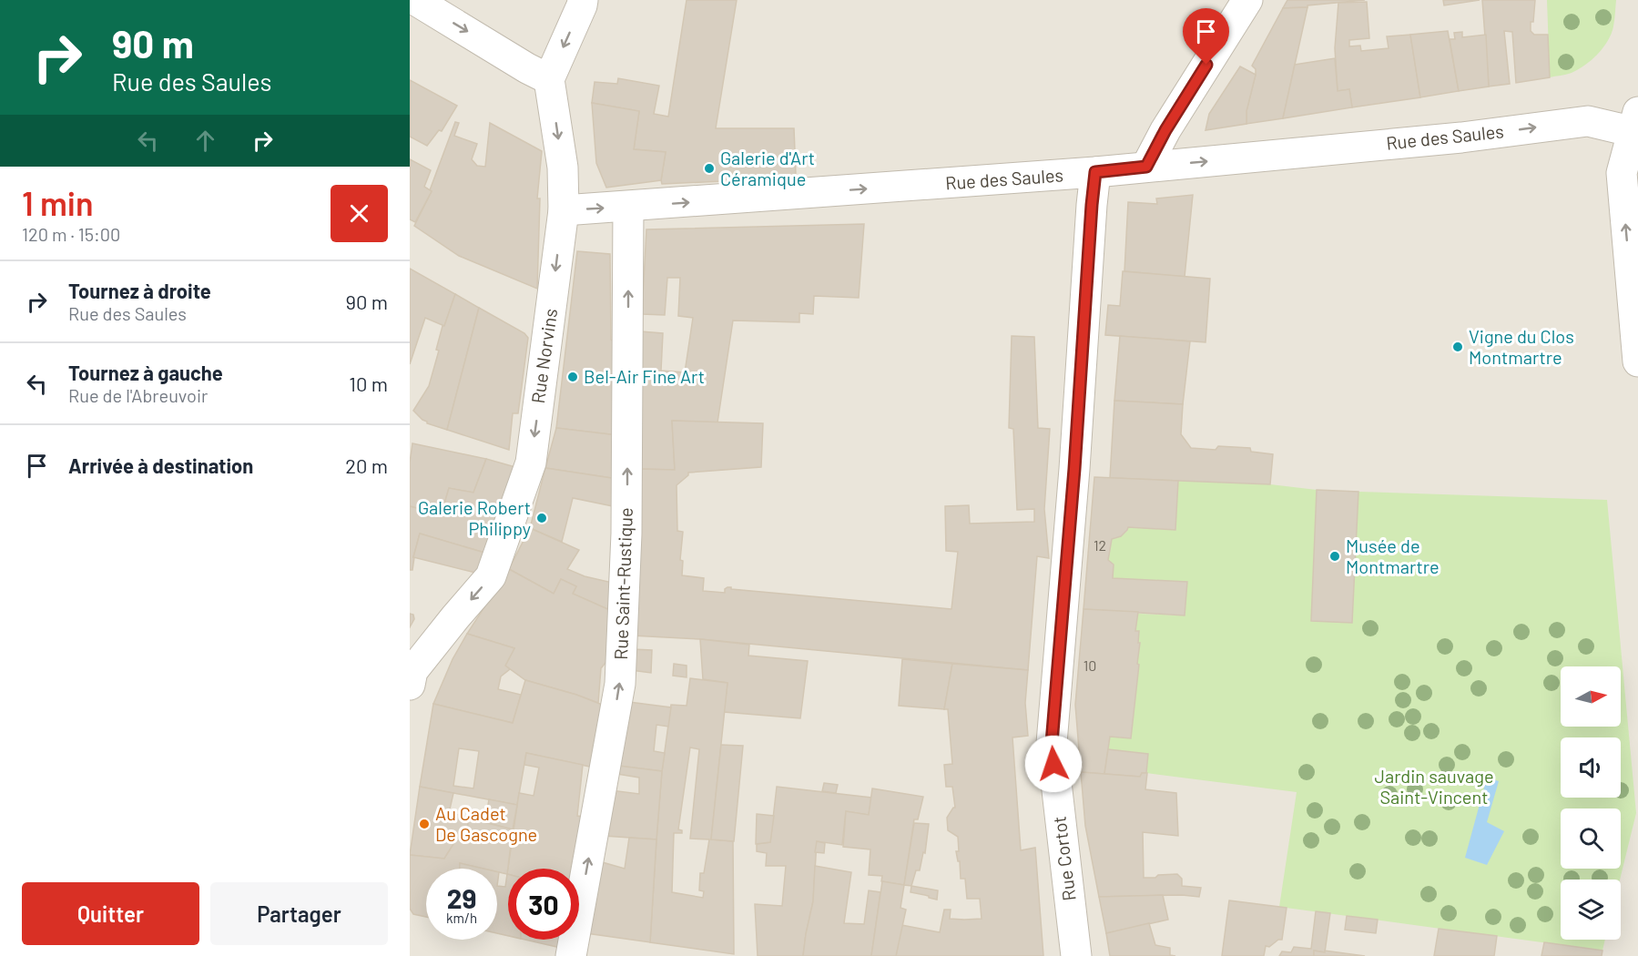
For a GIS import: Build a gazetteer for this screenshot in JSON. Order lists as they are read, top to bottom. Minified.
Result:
{"streets":{"street":["Rue des Saules","Rue Norvins","Rue Saint-Rustique","Rue Cortot"]},"crossings":[["Rue des Saules","Rue Norvins"],["Rue des Saules","Rue Saint-Rustique"],["Rue des Saules","Rue Cortot"]],"one_way":["Rue des Saules","Rue Norvins","Rue Saint-Rustique"],"parks":["Jardin sauvage Saint-Vincent"],"places":["Galerie d'Art Céramique","Vigne du Clos Montmartre","Bel-Air Fine Art","Galerie Robert Philippy","Musée de Montmartre","Au Cadet De Gascogne"],"house_numbers":["12","10"],"north":"right","page":{"turn":["90 m","Rue des Saules"],"heading":["1 min","120 m · 15:00"],"list":[{"name":"Tournez à droite","note":"Rue des Saules","value":"90 m"},{"name":"Tournez à gauche","note":"Rue de l'Abreuvoir","value":"10 m"},{"name":"Arrivée à destination","value":"20 m"}],"speed":"29 km/h","limit":"30","buttons":["Quitter","Partager"]}}
